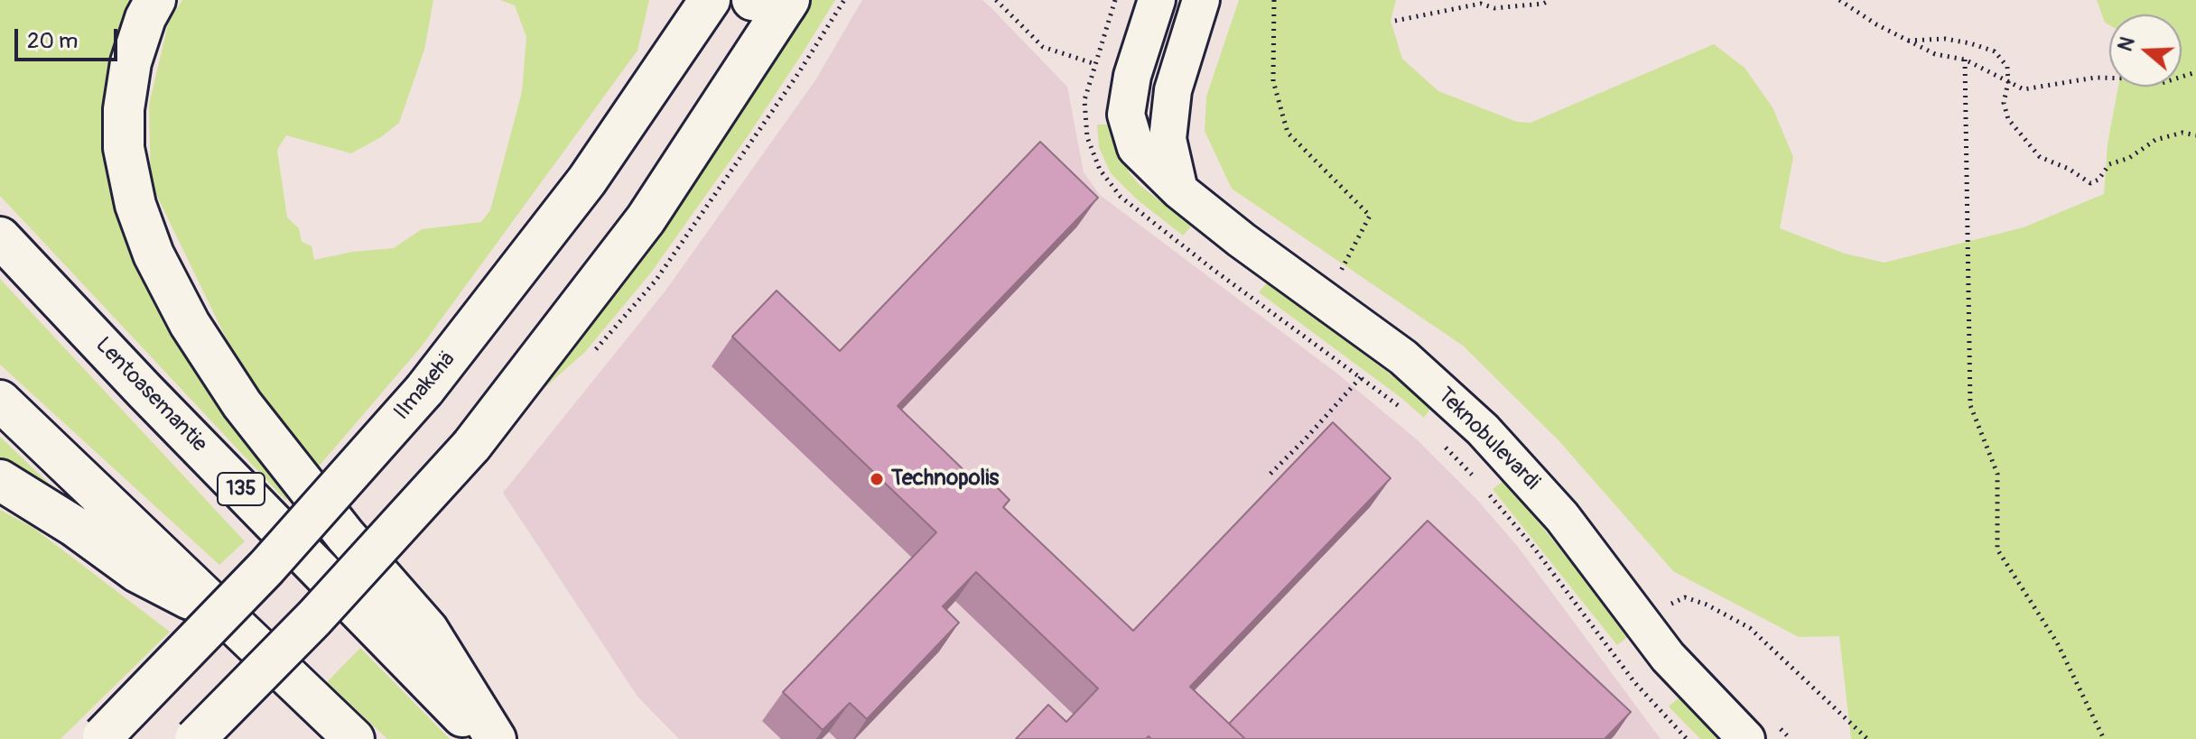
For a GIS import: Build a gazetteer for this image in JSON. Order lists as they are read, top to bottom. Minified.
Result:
{"streets":{"main road":["Ilmakehä","Lentoasemantie","135"],"street":["Teknobulevardi"]},"places":["Technopolis"],"scale_bar":"20 m","north":"left"}
